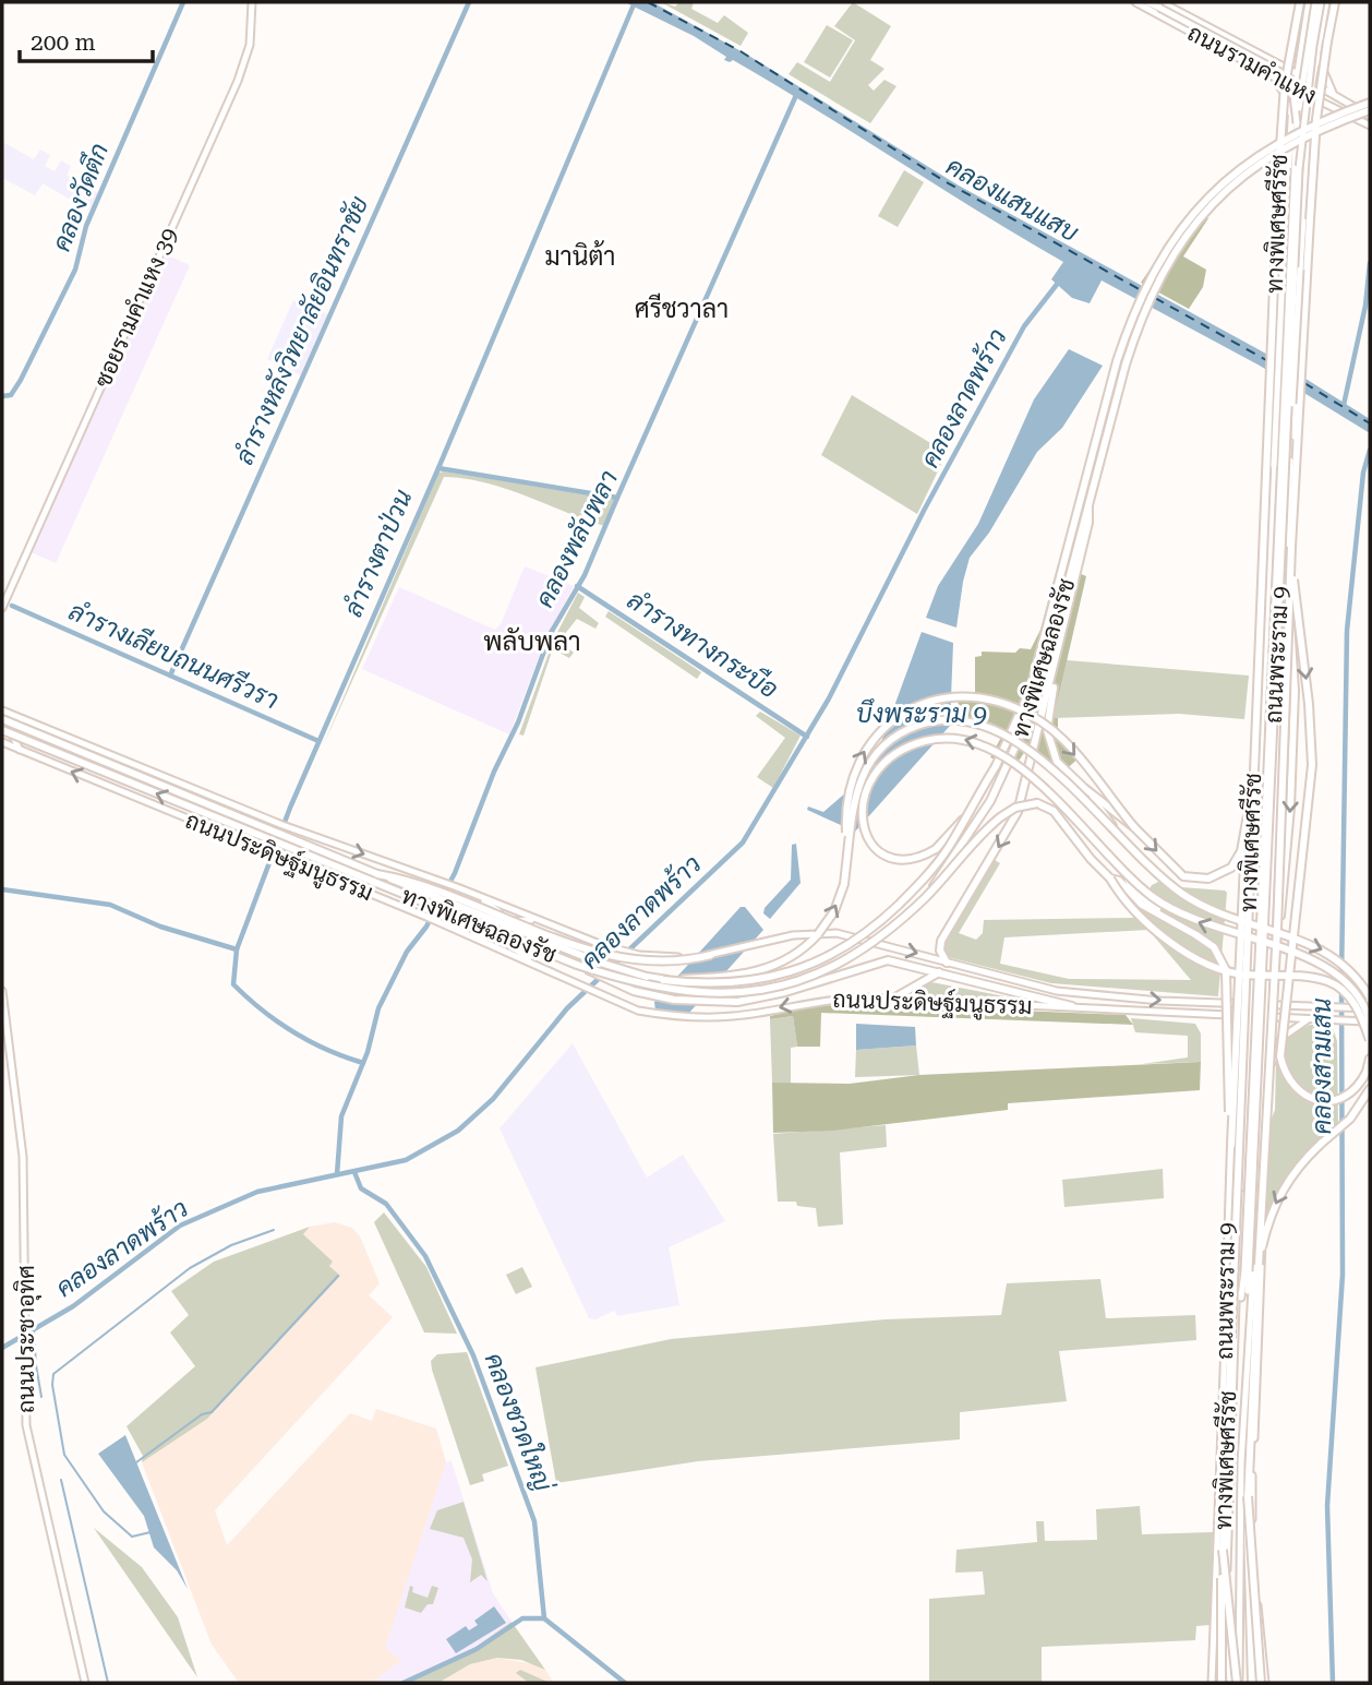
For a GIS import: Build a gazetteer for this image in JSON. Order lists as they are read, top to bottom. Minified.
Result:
{"streets":{"highway":["ทางพิเศษศรีรัช","ทางพิเศษฉลองรัช"],"main road":["ถนนรามคำแหง","ซอยรามคำแหง 39","ถนนพระราม 9","ถนนประดิษฐ์มนูธรรม","ถนนประชาอุทิศ"]},"crossings":[["ถนนรามคำแหง","ถนนพระราม 9"],["ถนนรามคำแหง","ทางพิเศษฉลองรัช"],["ทางพิเศษศรีรัช","ถนนพระราม 9"],["ถนนพระราม 9","ถนนประดิษฐ์มนูธรรม"]],"districts":["มานิต้า","ศรีชวาลา","พลับพลา"],"water":["คลองวัดตึก","คลองแสนแสบ","ลำรางหลังวิทยาลัยอินทราชัย","คลองลาดพร้าว","คลองพลับพลา","ลำรางตาป่วน","ลำรางทางกระบือ","ลำรางเลียบถนนศรีวรา","บึงพระราม 9","คลองสามเสน","คลองชวดใหญ่"],"scale_bar":"200 m"}
